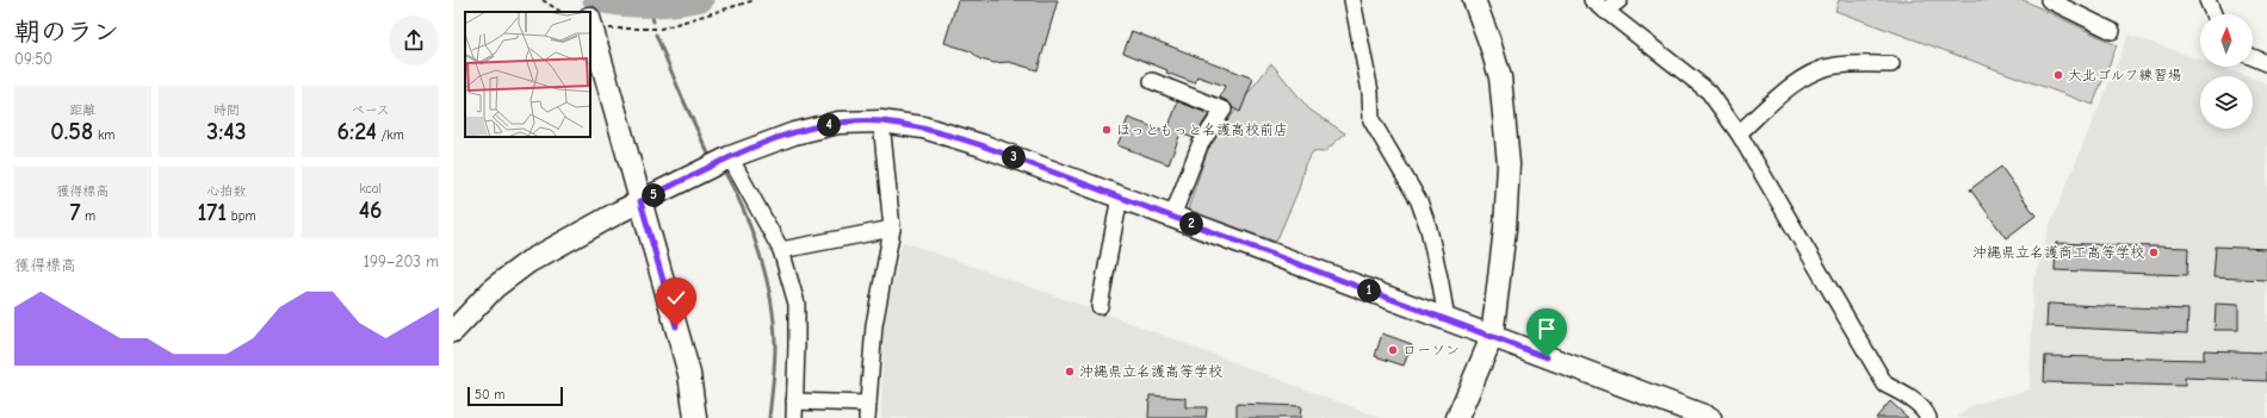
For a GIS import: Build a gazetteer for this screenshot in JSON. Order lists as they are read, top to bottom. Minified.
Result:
{"places":["大北ゴルフ練習場","ほっともっと名護高校前店","沖縄県立名護商工高等学校","ローソン","沖縄県立名護高等学校"],"scale_bar":"50 m","north":"top","page":{"heading":["朝のラン","09:50"],"stats":[["距離","0.58 km"],["時間","3:43"],["ペース","6:24 /km"],["獲得標高","7 m"],["心拍数","171 bpm"],["kcal","46"]],"pins":["4","3","5","2","1"],"chart":["獲得標高","199–203 m"],"scale":"50 m"}}
